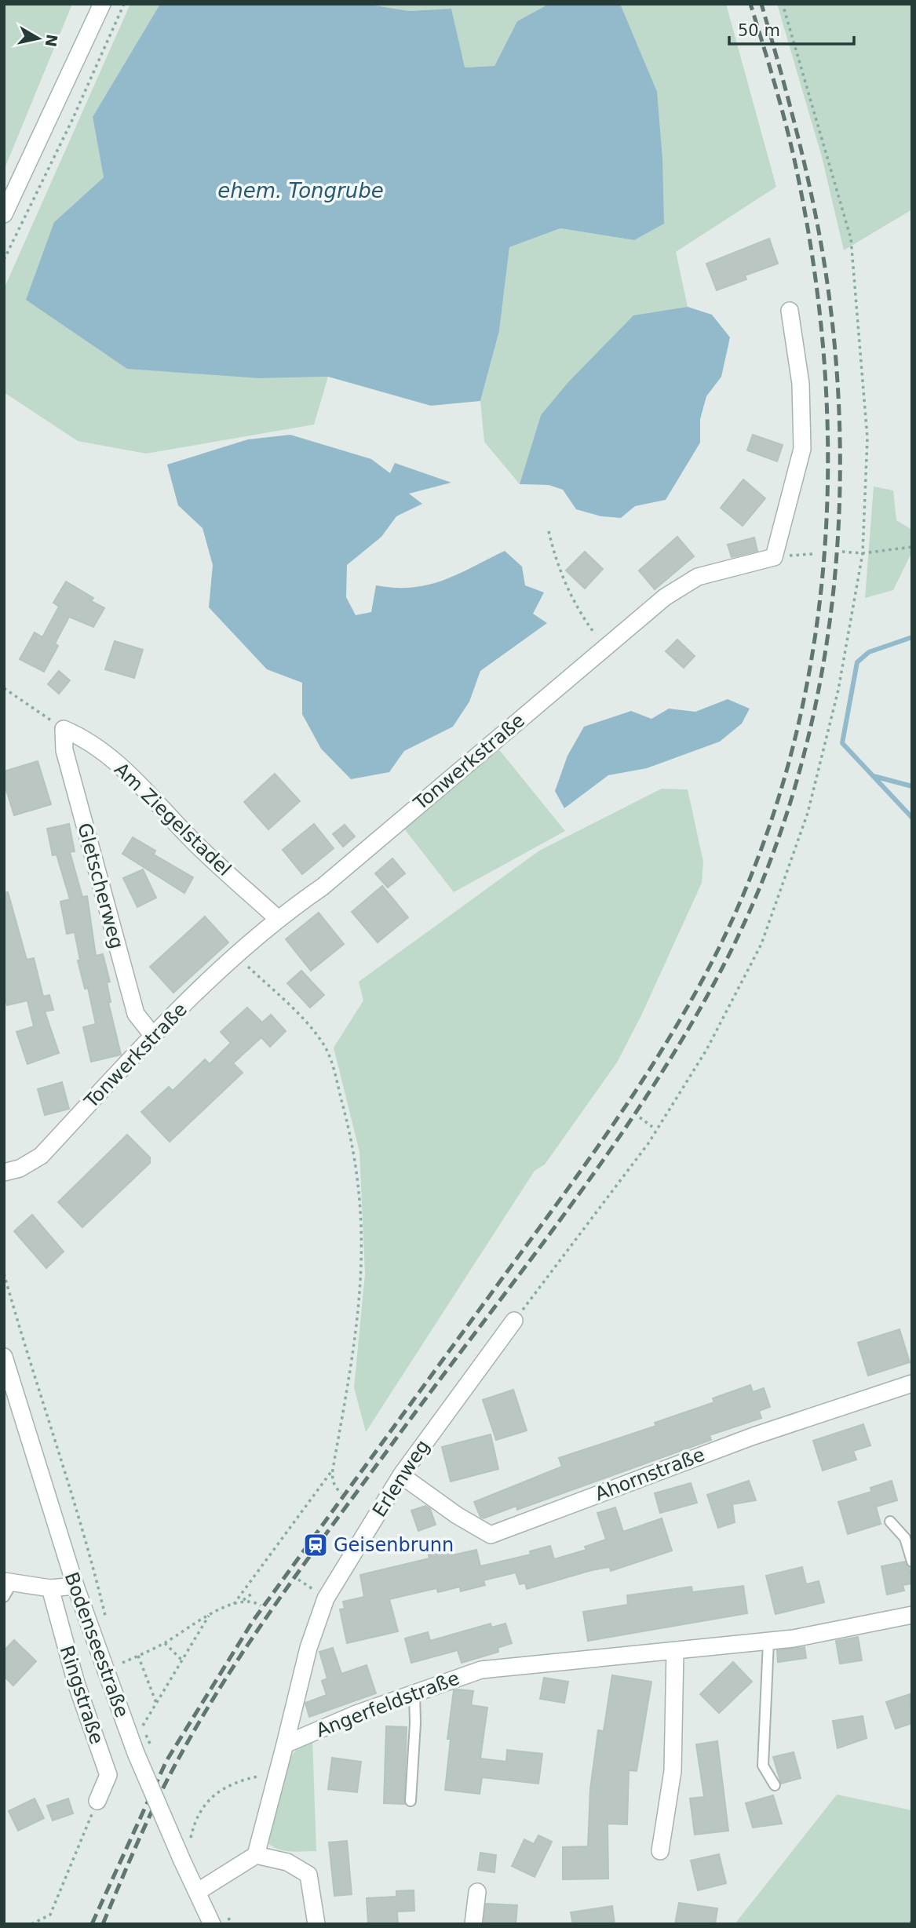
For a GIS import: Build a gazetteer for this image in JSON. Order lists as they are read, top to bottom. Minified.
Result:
{"streets":{"street":["Tonwerkstraße","Am Ziegelstadel","Gletscherweg","Ahornstraße","Erlenweg","Bodenseestraße","Ringstraße","Angerfeldstraße"]},"crossings":[["Tonwerkstraße","Am Ziegelstadel"],["Tonwerkstraße","Gletscherweg"],["Am Ziegelstadel","Gletscherweg"],["Ahornstraße","Erlenweg"],["Erlenweg","Angerfeldstraße"]],"water":["ehem. Tongrube"],"places":{"station":["Geisenbrunn"]},"scale_bar":"50 m","north":"right"}
